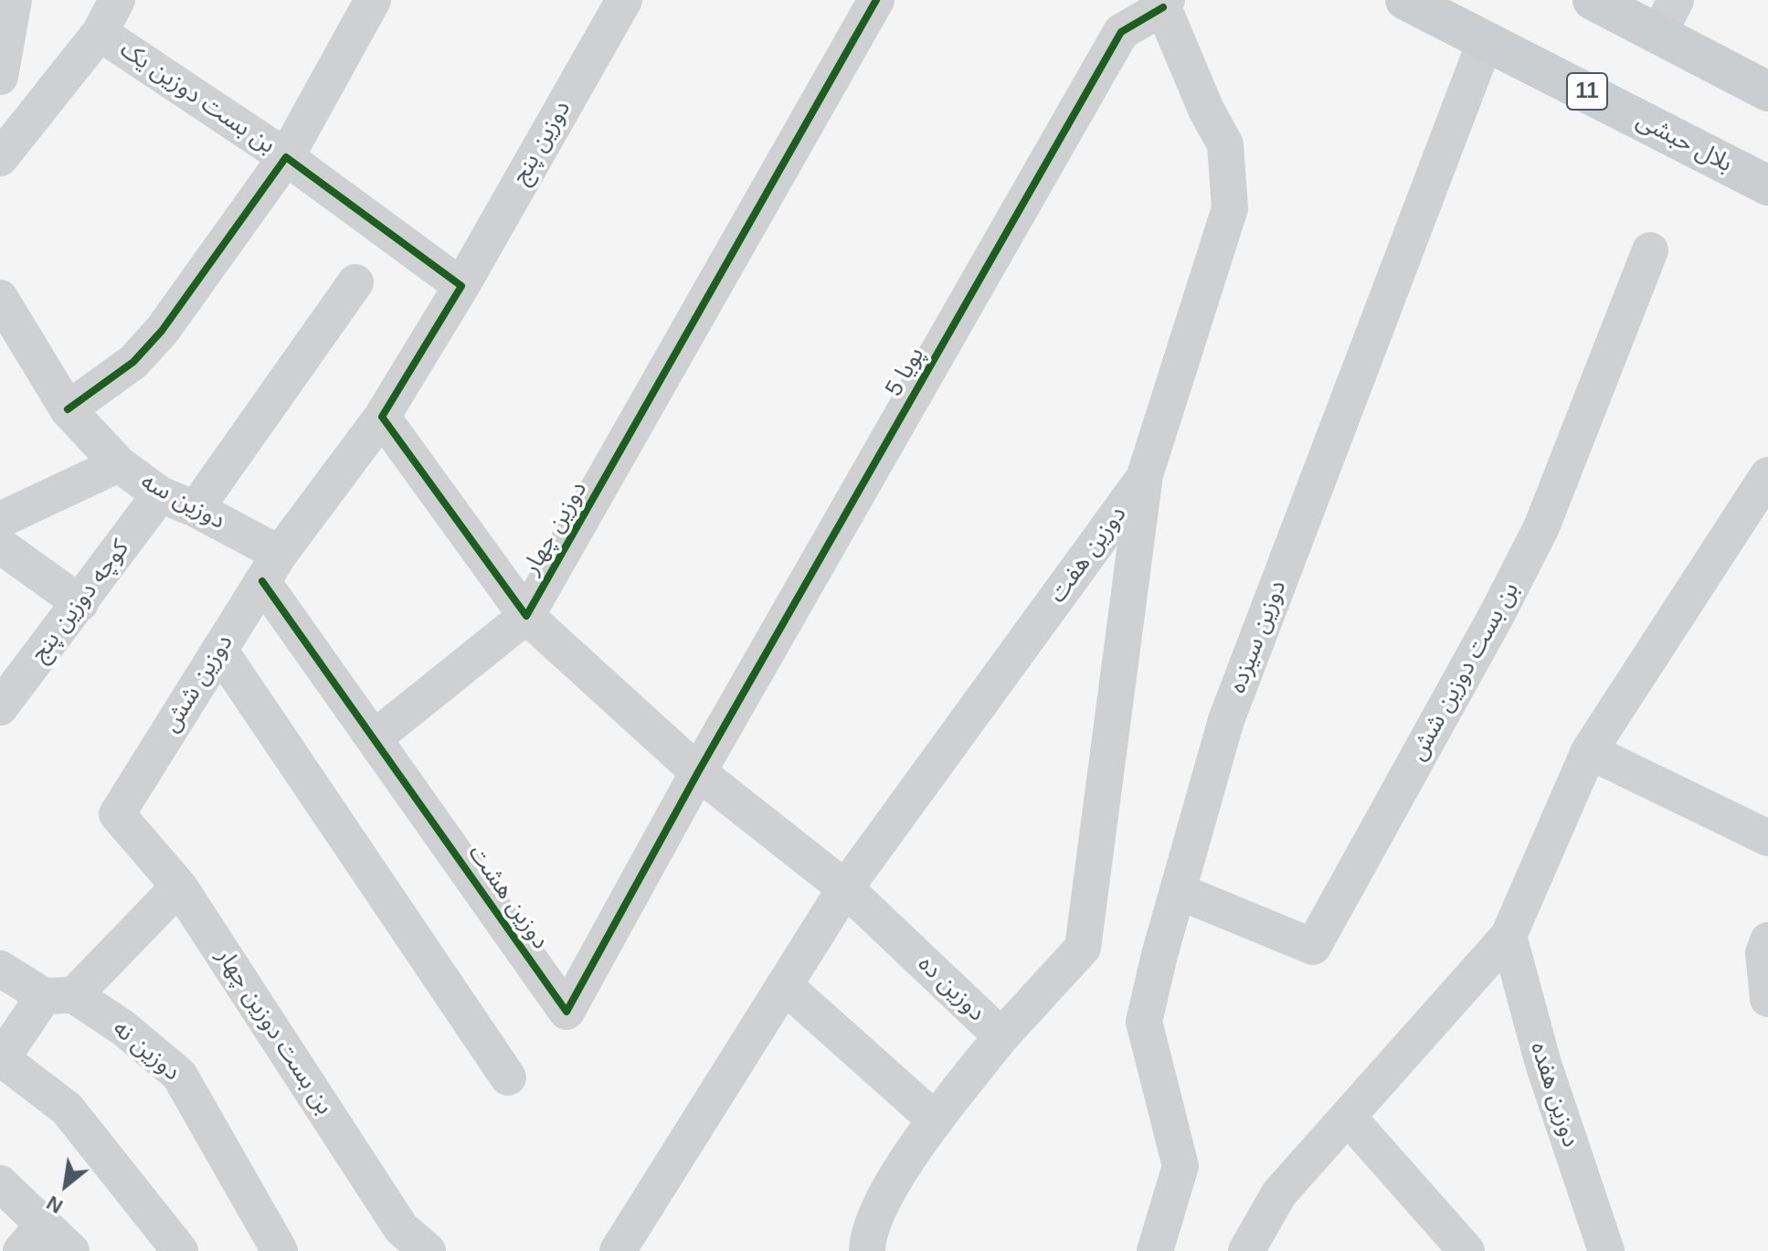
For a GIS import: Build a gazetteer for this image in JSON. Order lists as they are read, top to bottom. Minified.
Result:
{"streets":{"main road":["11","بلال حبشی"],"street":["بن بست دوزین یک","دوزین پنج","پویا 5","دوزین سه","دوزین چهار","دوزین هفت","کوچه دوزین پنج","دوزین سیزده","بن بست دوزین شش","دوزین شش","دوزین هشت","دوزین ده","بن بست دوزین چهار","دوزین نه","دوزین هفده"]},"crossings":[["بلال حبشی","دوزین سیزده"],["پویا 5","دوزین هفت"],["پویا 5","دوزین هشت"],["دوزین سه","کوچه دوزین پنج"],["دوزین سه","دوزین شش"],["دوزین سه","دوزین هشت"],["دوزین هفت","دوزین ده"],["دوزین سیزده","بن بست دوزین شش"],["دوزین شش","دوزین هشت"],["دوزین شش","بن بست دوزین چهار"]],"north":"bottom left"}
